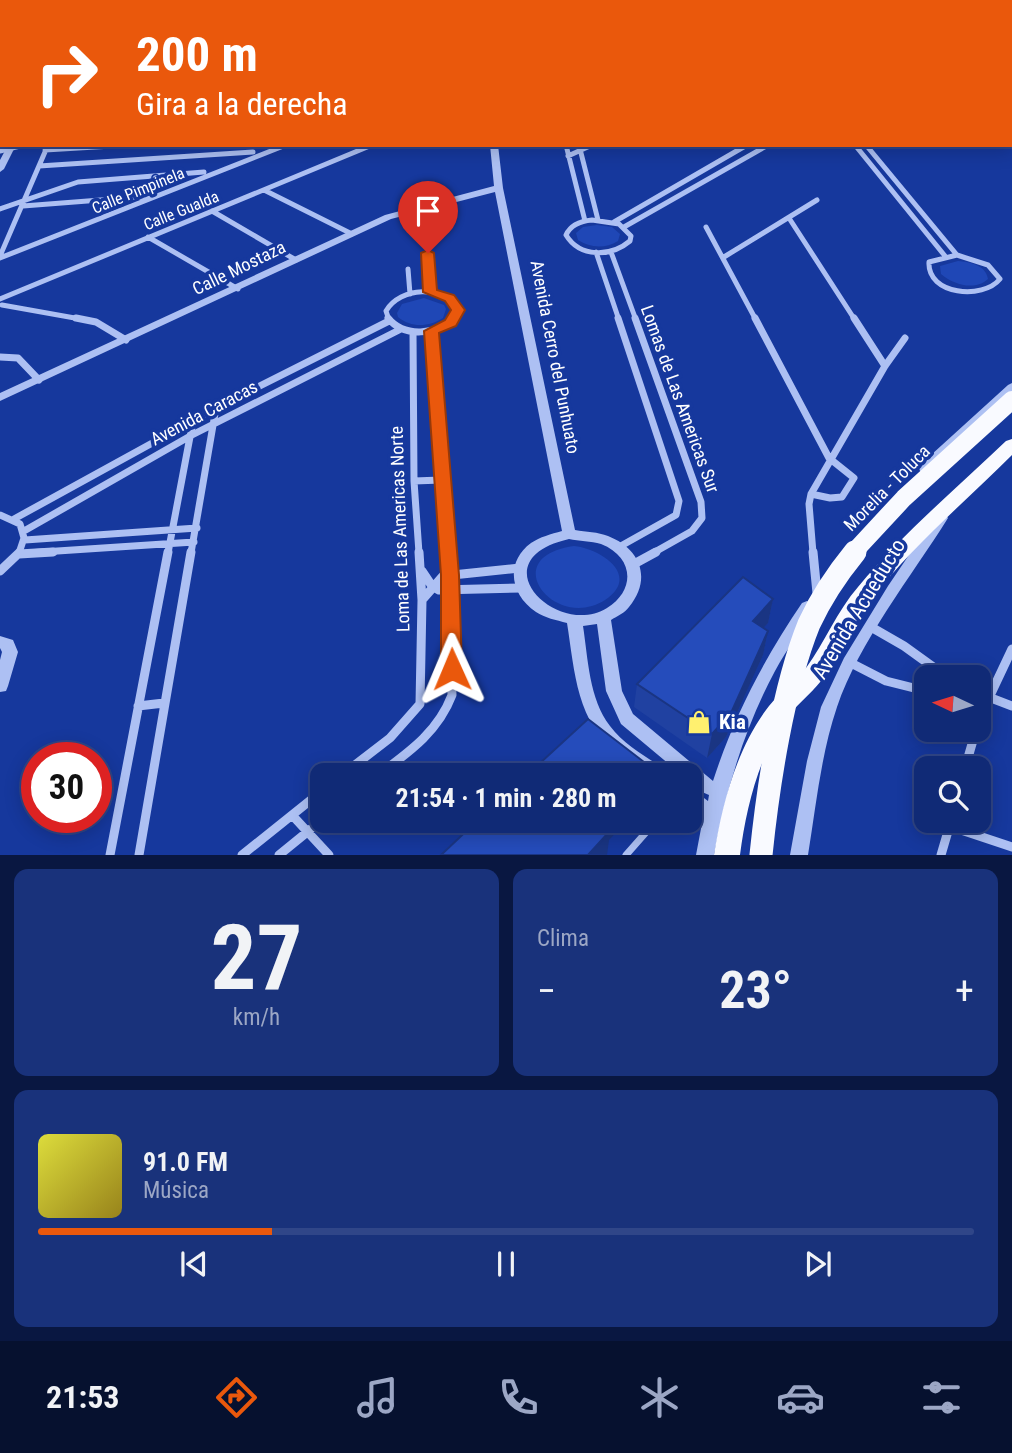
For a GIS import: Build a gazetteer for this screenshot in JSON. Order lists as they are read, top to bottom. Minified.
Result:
{"streets":{"main road":["Morelia - Toluca"],"street":["Calle Pimpinela","Calle Gualda","Calle Mostaza","Avenida Cerro del Punhuato","Lomas de Las Americas Sur","Avenida Caracas","Loma de Las Americas Norte","Avenida Acueducto"]},"crossings":[["Calle Mostaza","Avenida Cerro del Punhuato"],["Avenida Cerro del Punhuato","Lomas de Las Americas Sur"]],"places":{"shop":["Kia"]},"north":"left","page":{"turn":["200 m","Gira a la derecha"],"limit":"30","trip":"21:54 · 1 min · 280 m","tile":[["27","km/h"],"Clima"],"heat":["−","23°","+"],"song":["91.0 FM","Música"],"tabs":"21:53"}}
